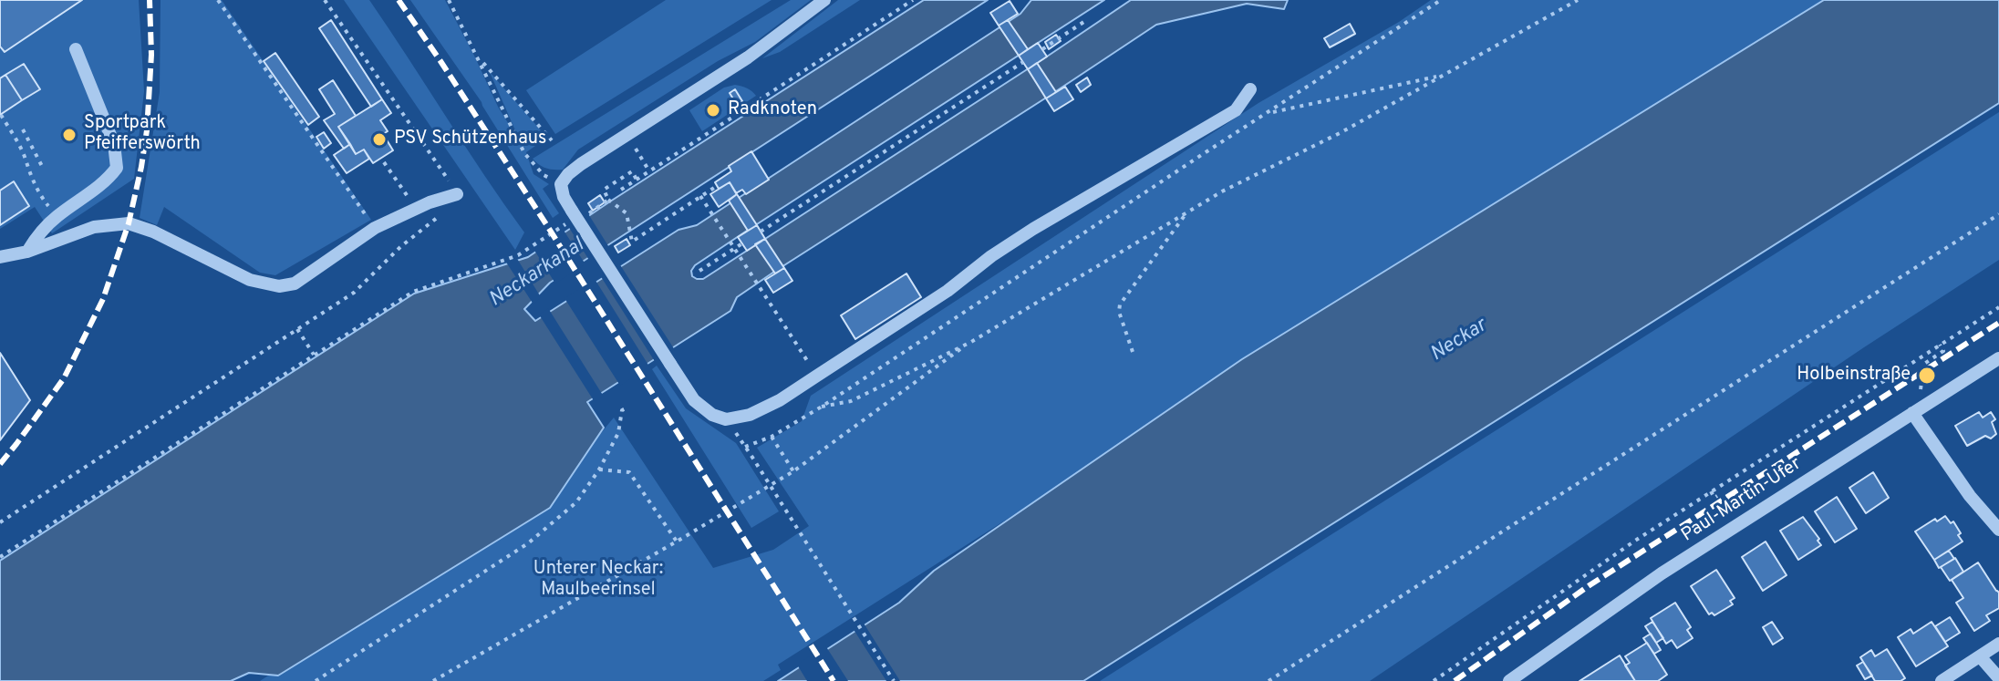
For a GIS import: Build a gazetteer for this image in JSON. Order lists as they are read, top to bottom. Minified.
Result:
{"streets":{"street":["Paul-Martin-Ufer"]},"water":["Neckarkanal","Neckar"],"parks":["Unterer Neckar: Maulbeerinsel"],"places":["Radknoten","Sportpark Pfeifferswörth","PSV Schützenhaus","Holbeinstraße"]}
